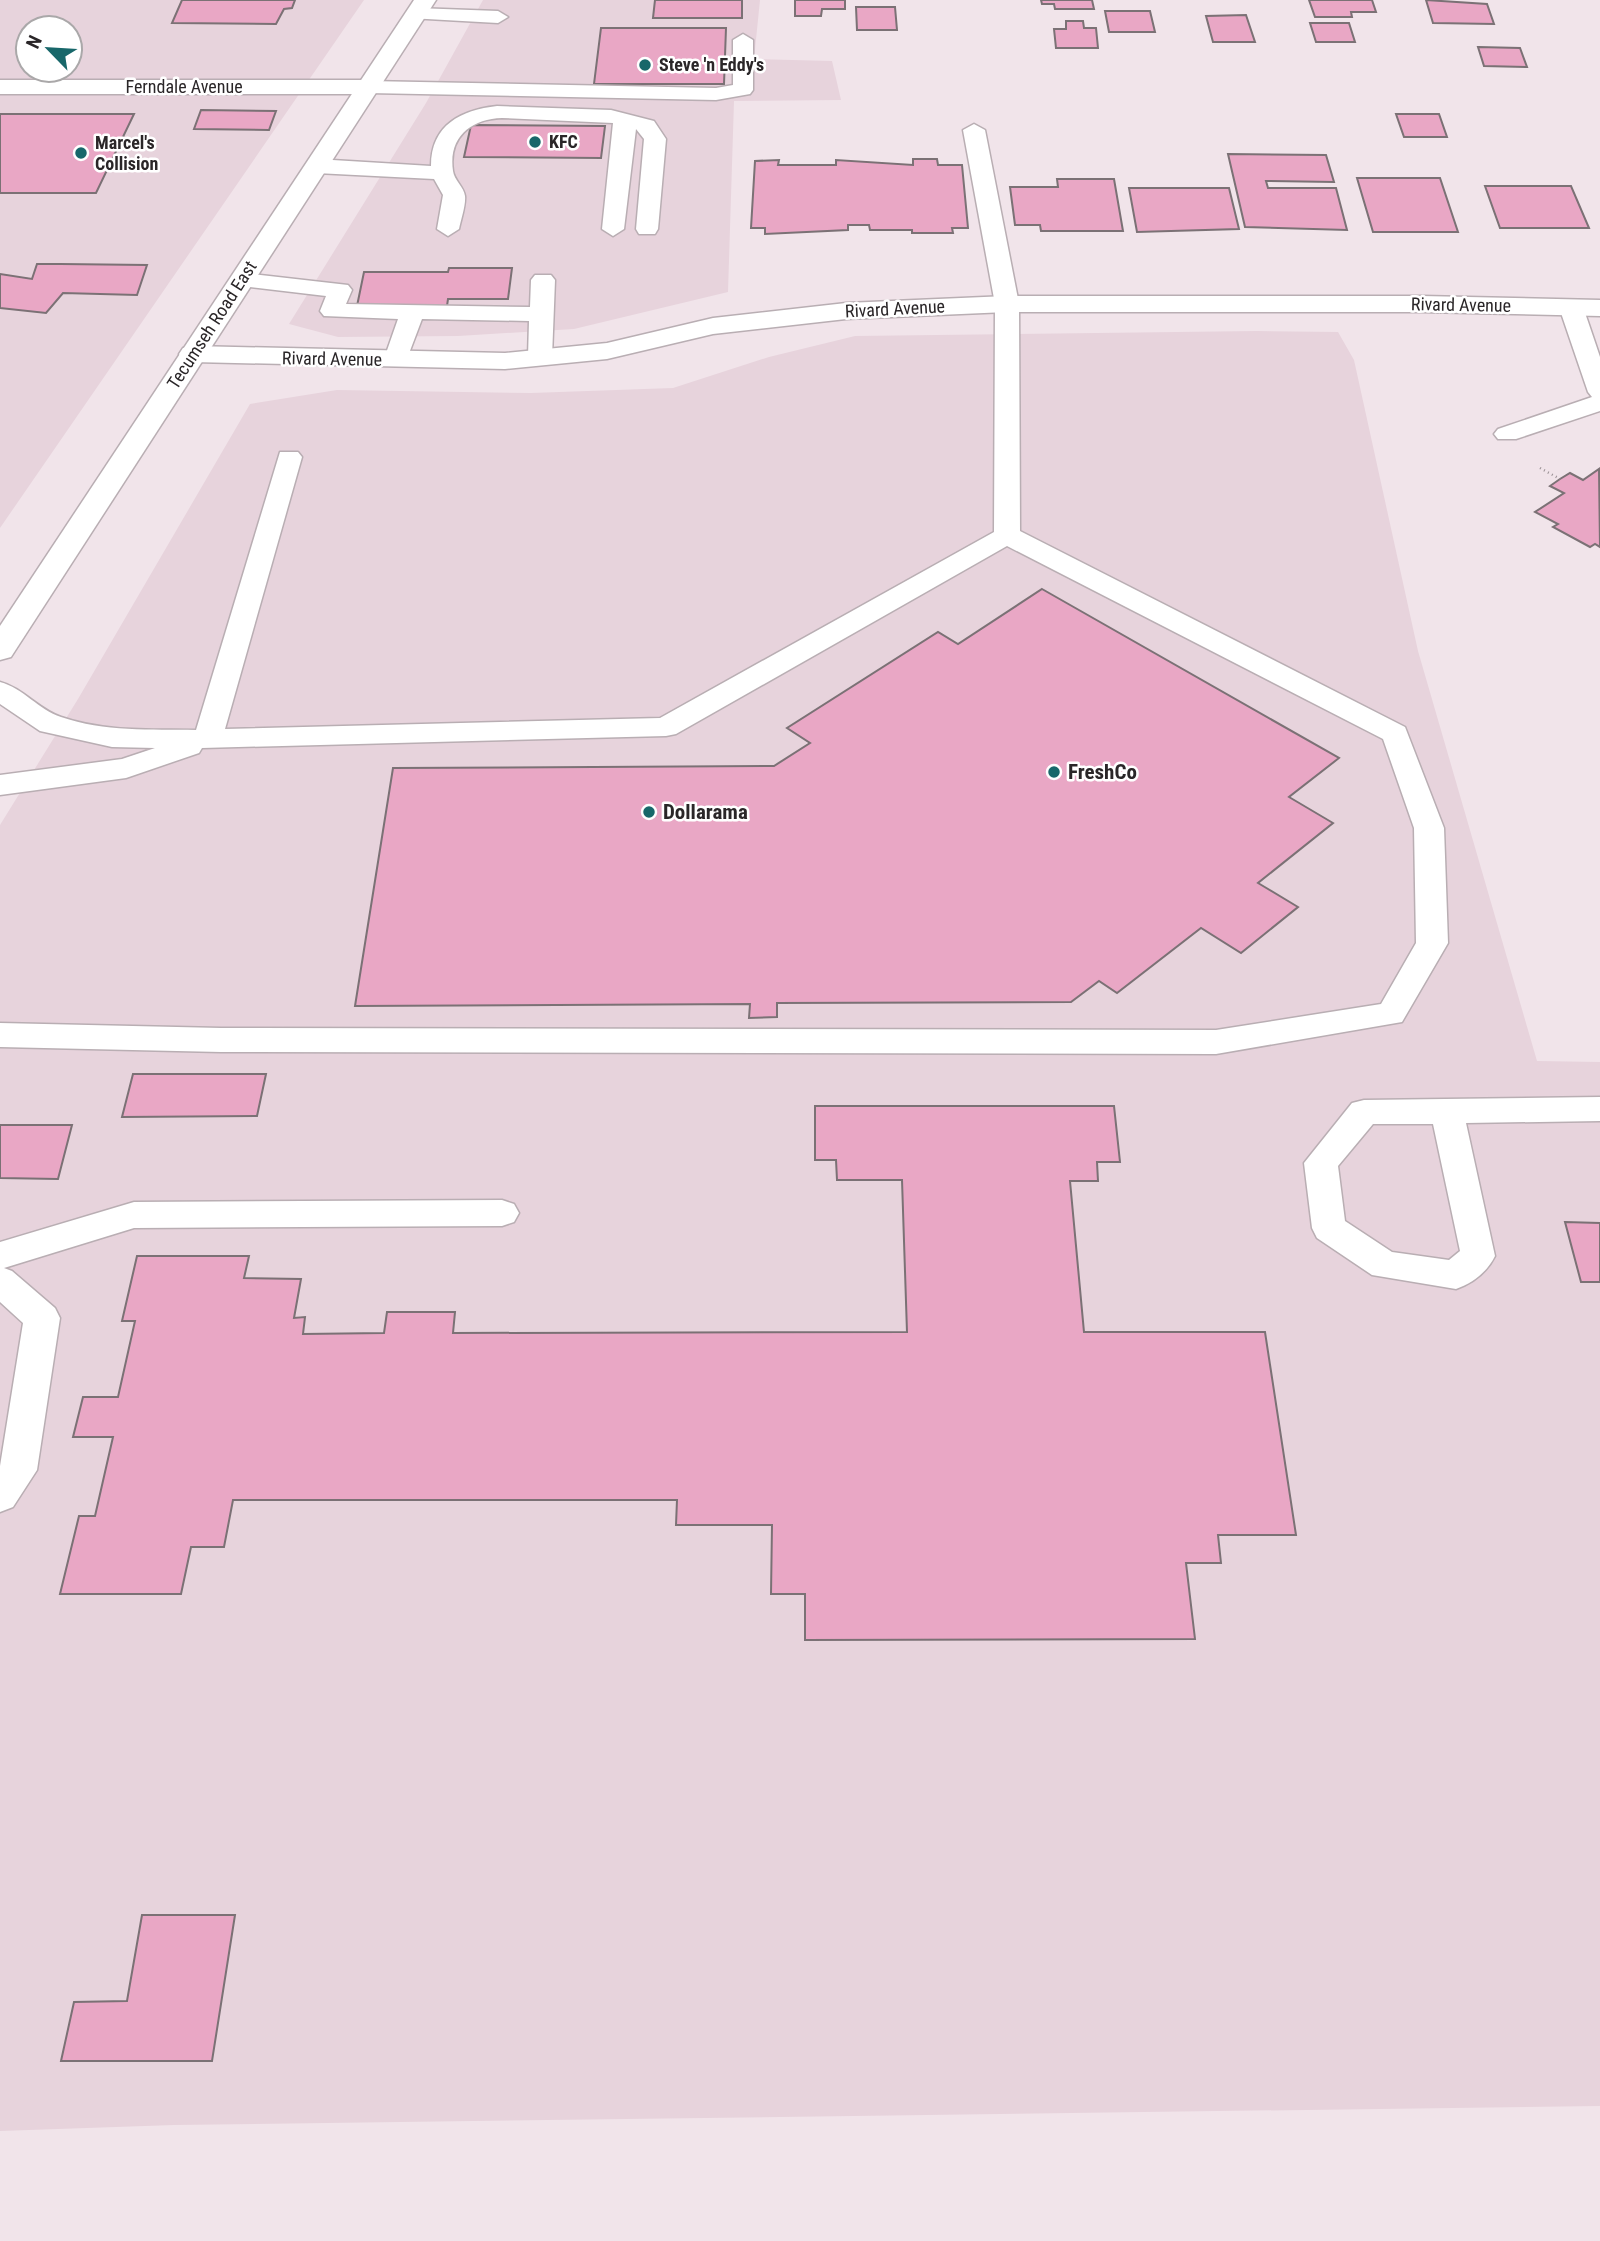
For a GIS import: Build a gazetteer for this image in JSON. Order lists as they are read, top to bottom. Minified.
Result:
{"streets":{"street":["Ferndale Avenue","Rivard Avenue","Tecumseh Road East"]},"crossings":[["Ferndale Avenue","Tecumseh Road East"],["Rivard Avenue","Tecumseh Road East"]],"places":["Steve 'n Eddy's","KFC","Marcel's Collision","FreshCo","Dollarama"],"north":"top left"}
